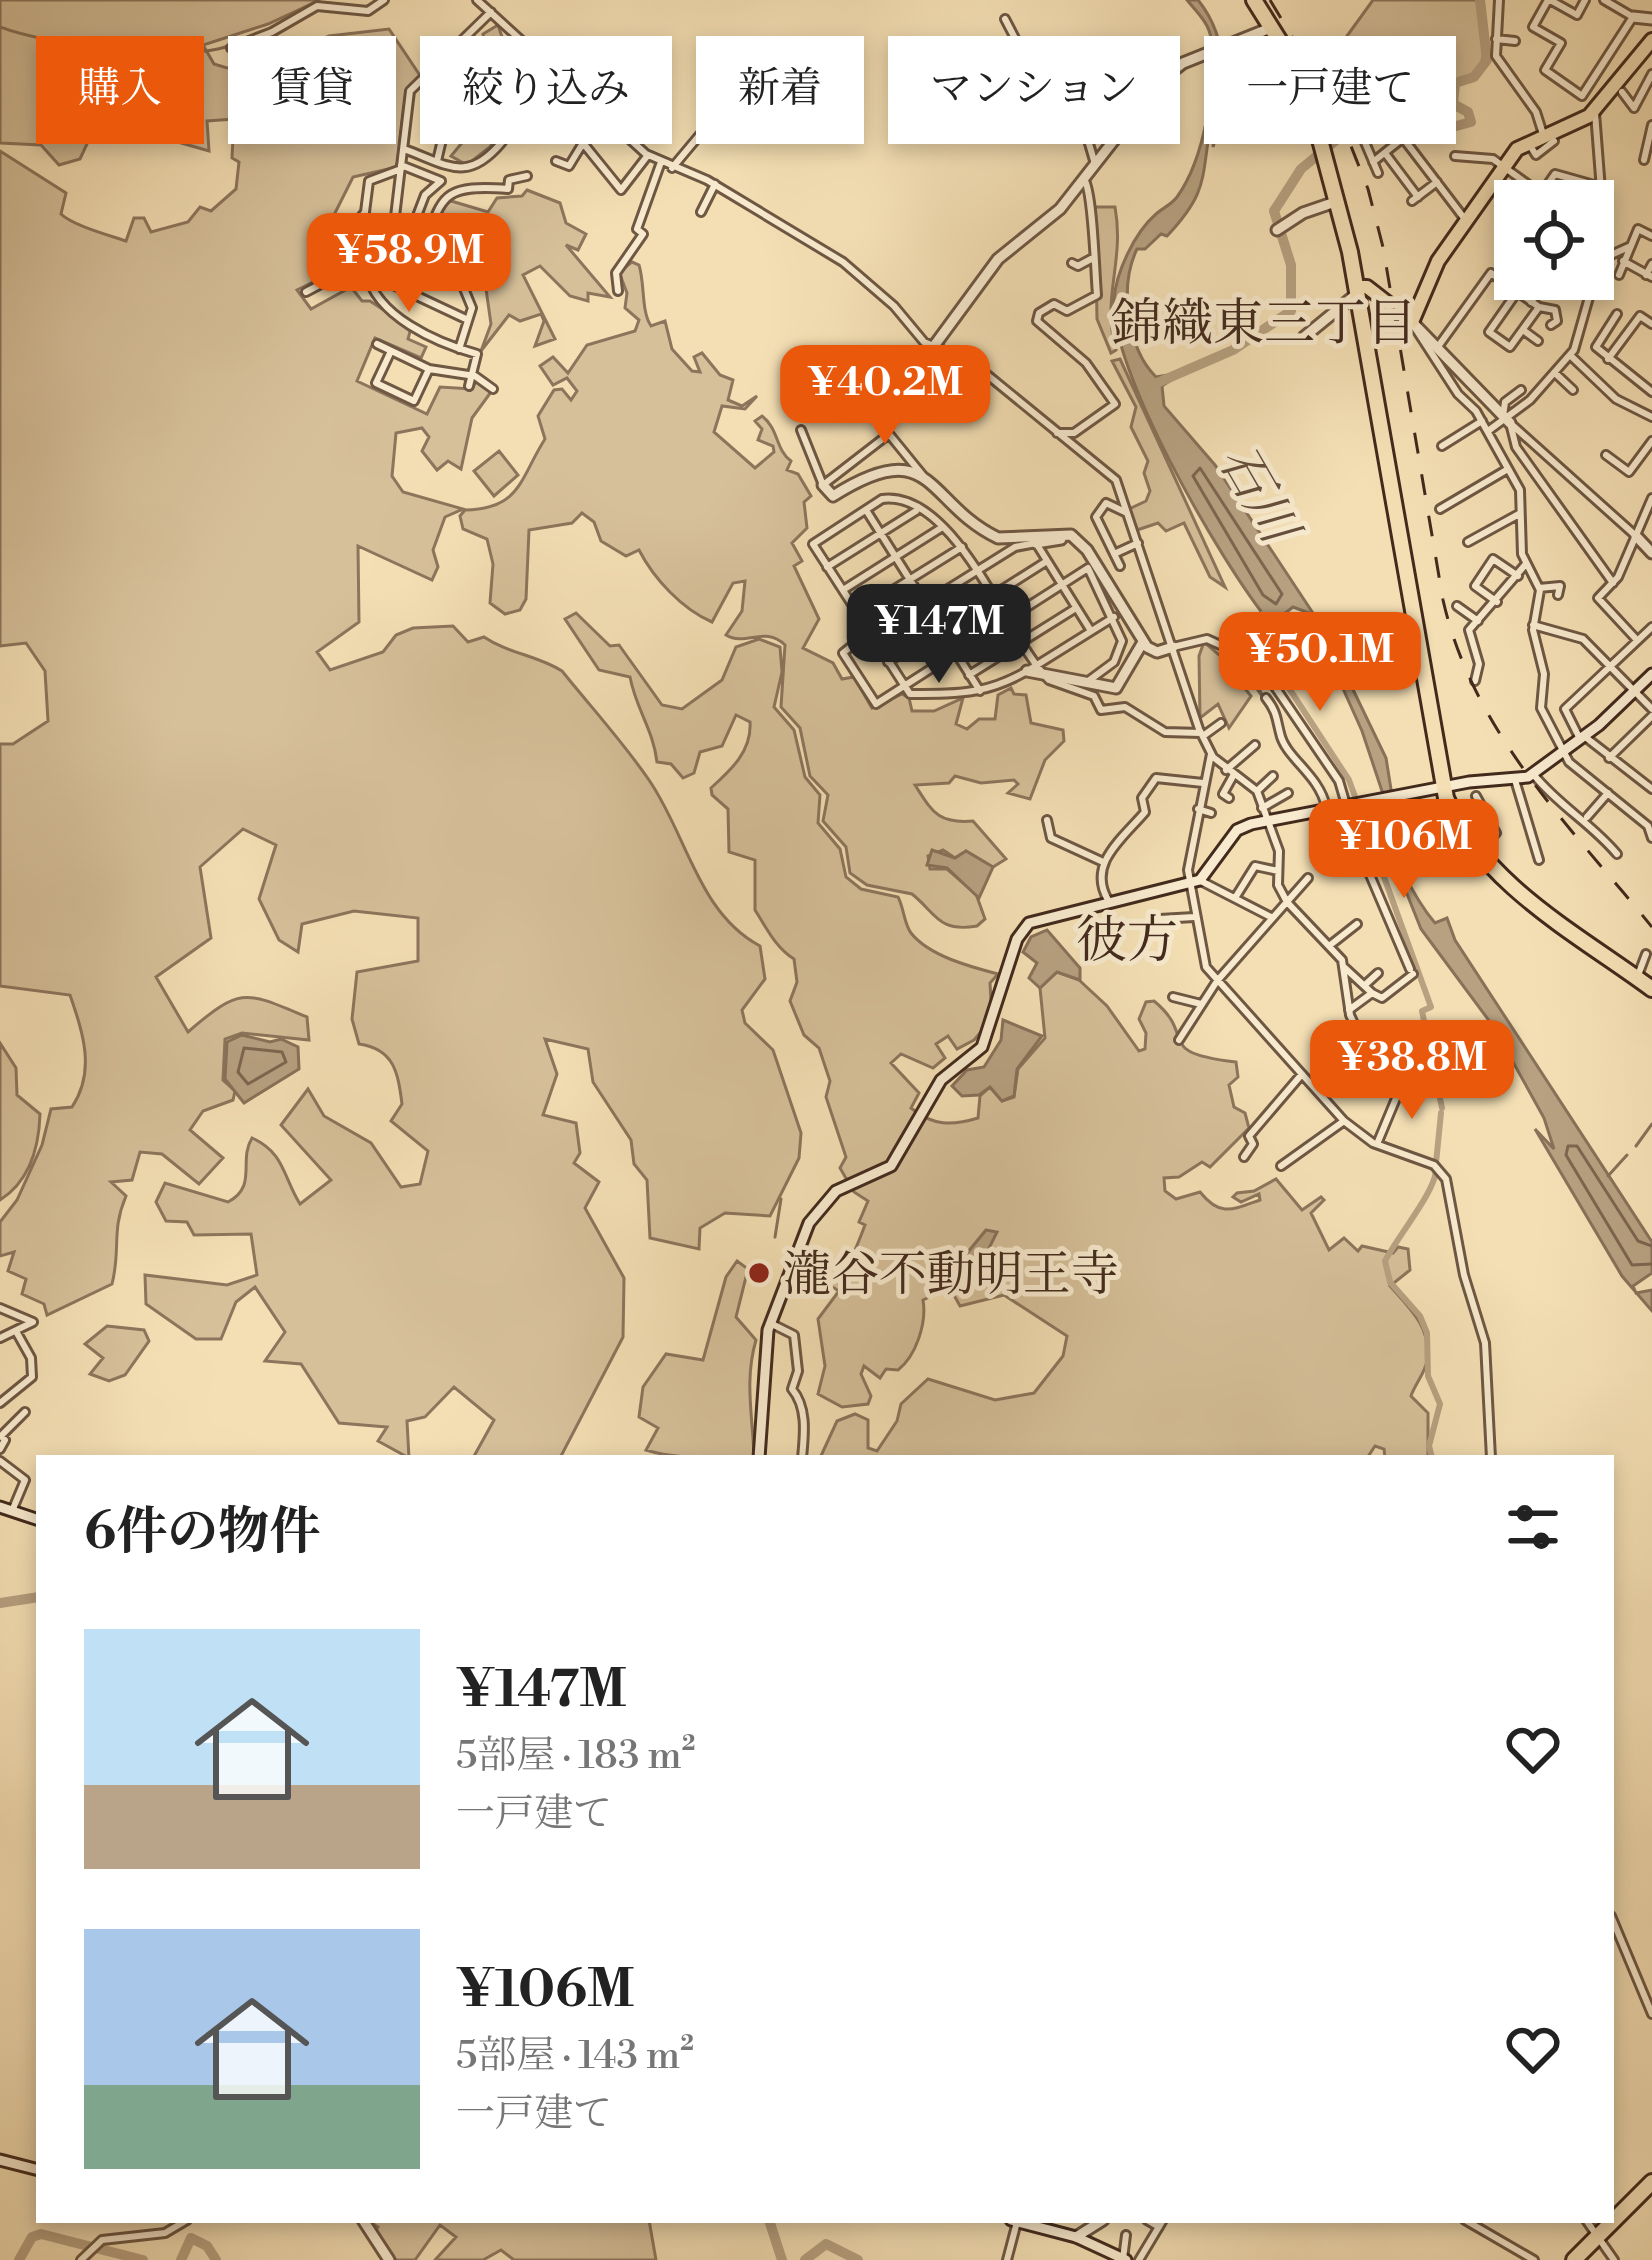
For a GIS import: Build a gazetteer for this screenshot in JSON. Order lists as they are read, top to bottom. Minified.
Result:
{"districts":["錦織東三丁目","彼方"],"water":["石川"],"places":["瀧谷不動明王寺"],"page":{"chip":["購入","賃貸","絞り込み","新着","マンション","一戸建て"],"price":["¥58.9M","¥40.2M","¥147M","¥50.1M","¥106M","¥38.8M"],"heading":"6件の物件","list":[{"name":"¥147M","note":"5部屋 · 183 m² · 一戸建て"},{"name":"¥106M","note":"5部屋 · 143 m² · 一戸建て"}]}}
